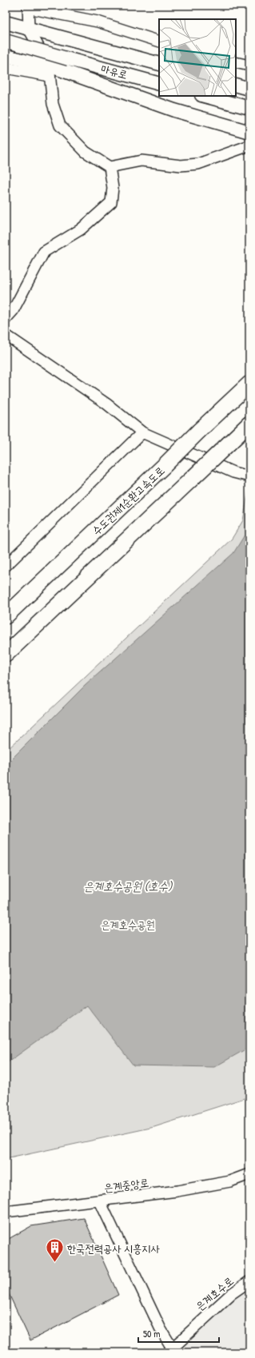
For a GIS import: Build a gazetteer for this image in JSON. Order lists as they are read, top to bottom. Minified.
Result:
{"streets":{"highway":["수도권제1순환고속도로"],"main road":["마유로"],"street":["은계중앙로","은계호수로"]},"water":["은계호수공원 (호수)"],"parks":["은계호수공원"],"places":{"building":["한국전력공사 시흥지사"]},"scale_bar":"50 m"}
